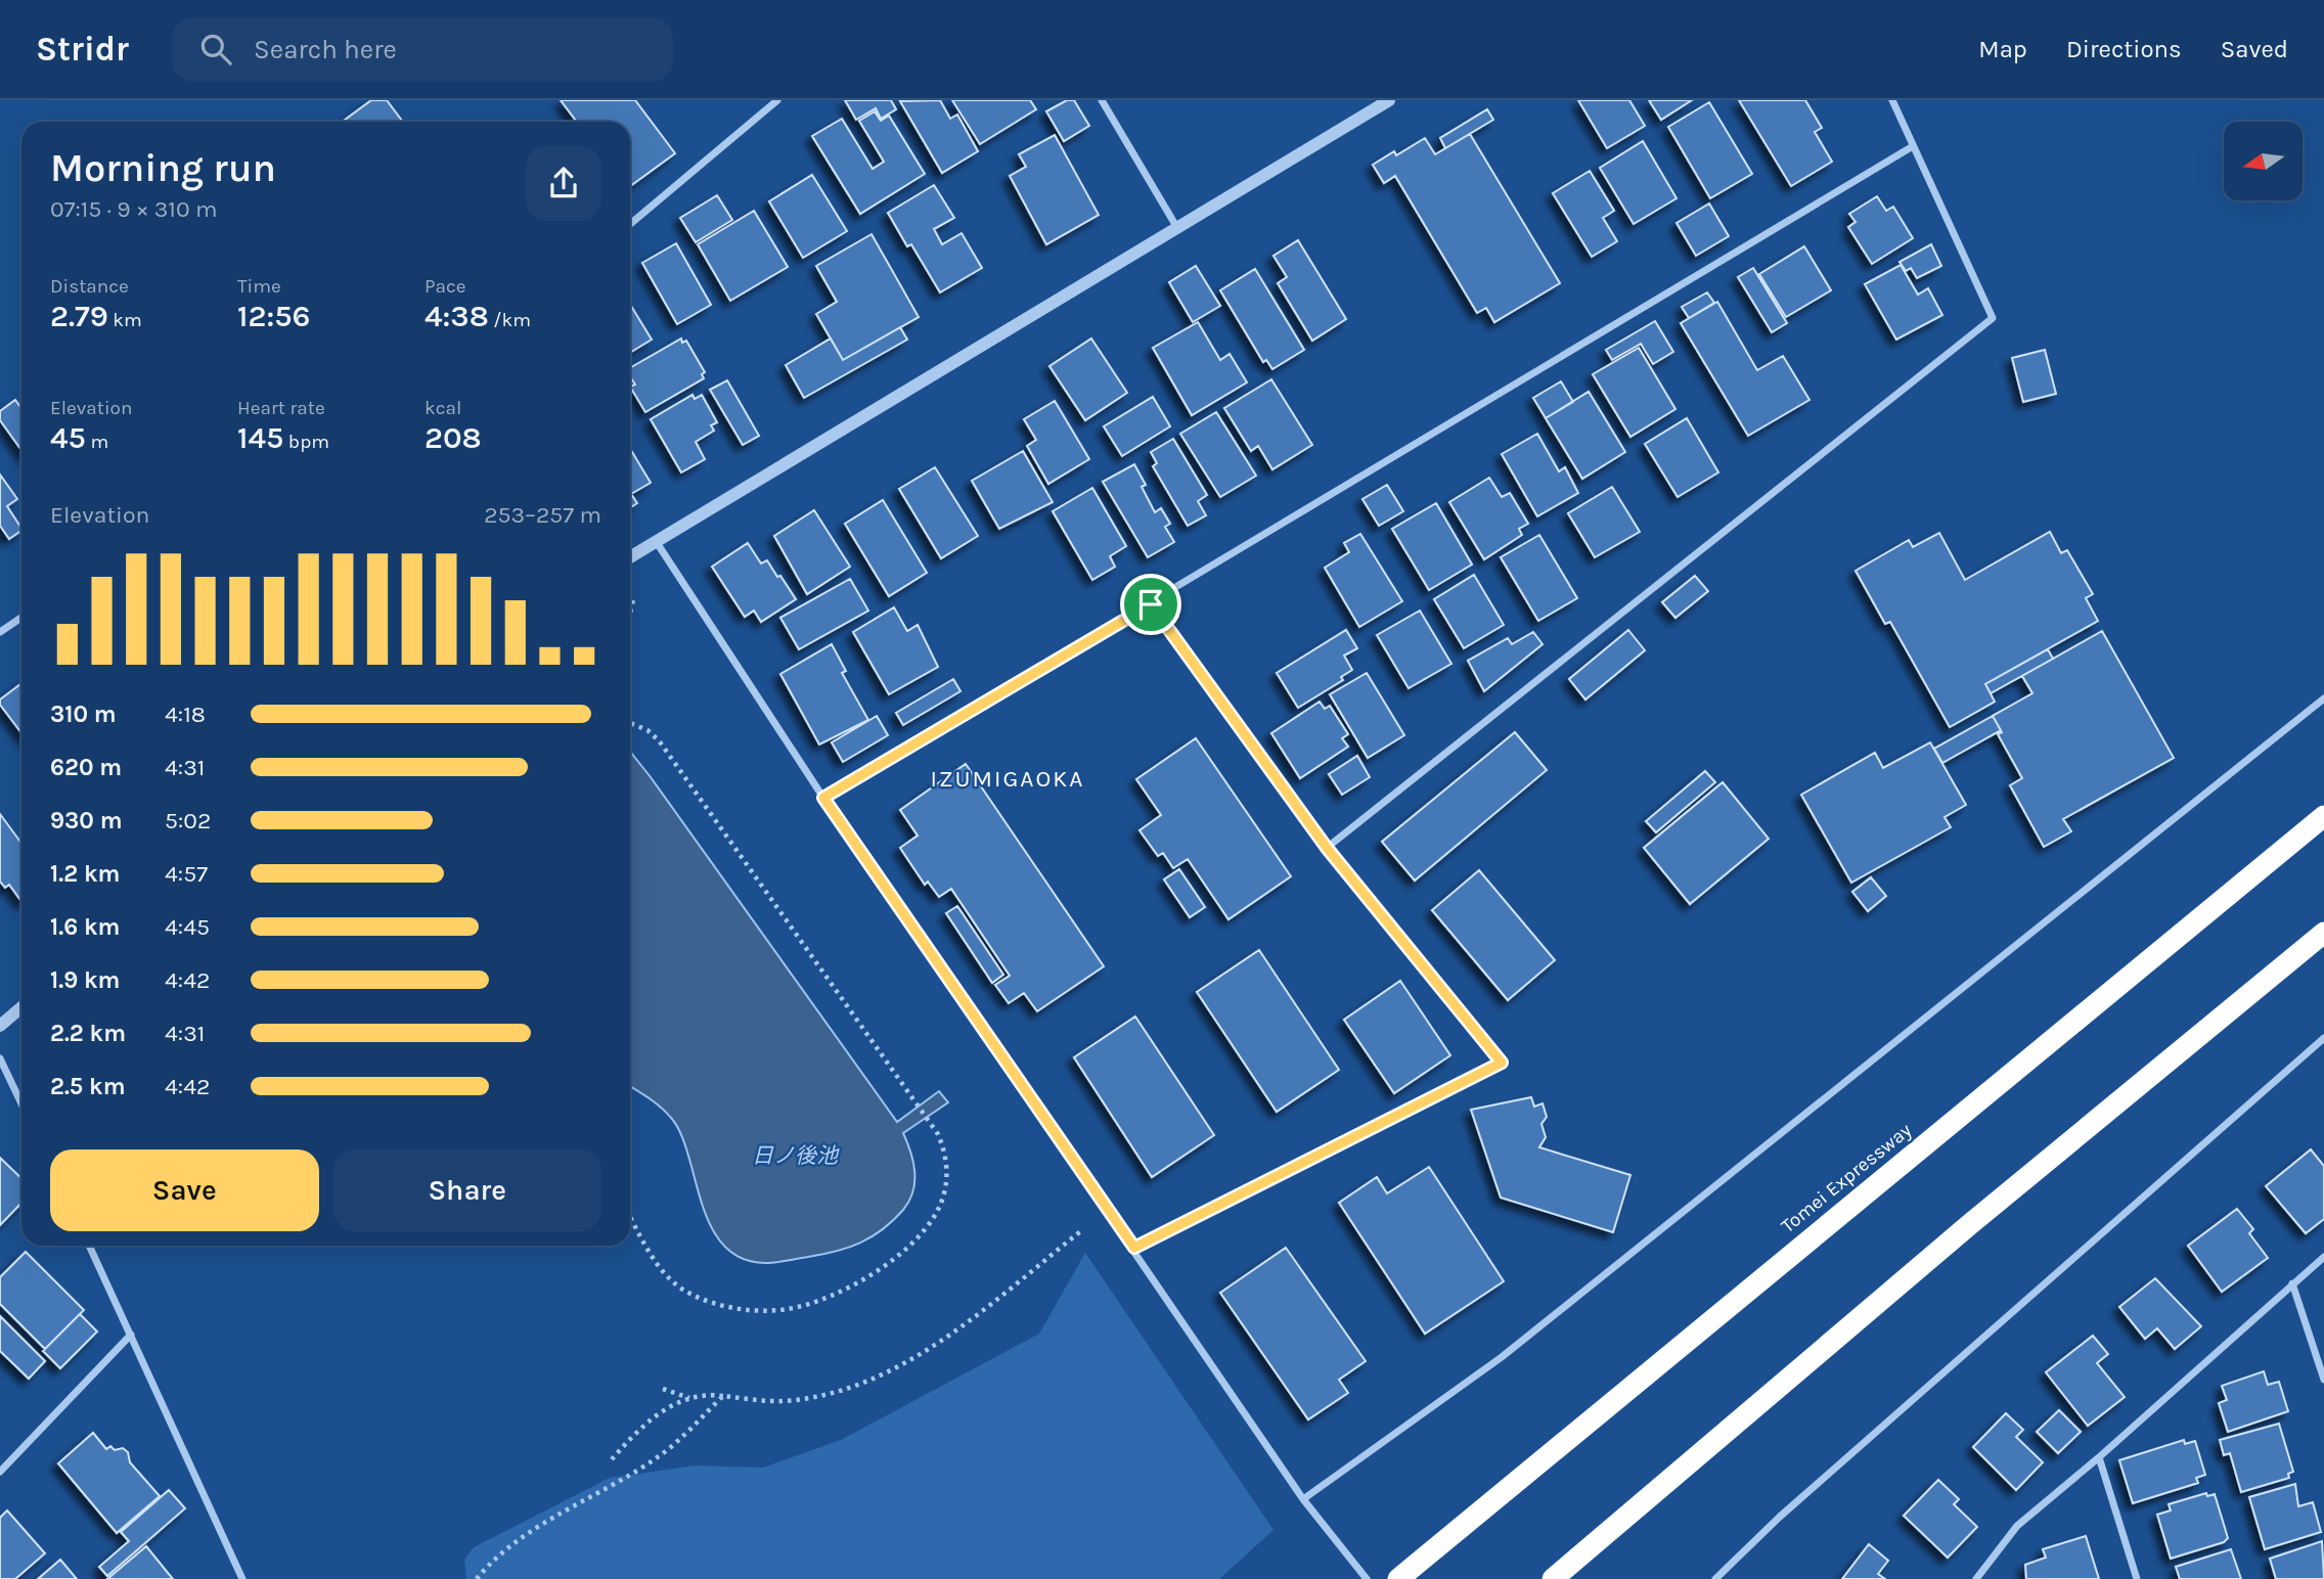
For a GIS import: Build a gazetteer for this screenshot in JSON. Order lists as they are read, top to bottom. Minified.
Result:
{"streets":{"highway":["Tomei Expressway"]},"districts":["IZUMIGAOKA"],"water":["日ノ後池"],"north":"left","page":{"header":"Stridr","search":"Search here","nav":["Map","Directions","Saved"],"heading":["Morning run","07:15 · 9 × 310 m"],"stats":[["Distance","2.79 km"],["Time","12:56"],["Pace","4:38 /km"],["Elevation","45 m"],["Heart rate","145 bpm"],["kcal","208"]],"chart":["Elevation","253–257 m"],"list":[{"name":"310 m","note":"4:18"},{"name":"620 m","note":"4:31"},{"name":"930 m","note":"5:02"},{"name":"1.2 km","note":"4:57"},{"name":"1.6 km","note":"4:45"},{"name":"1.9 km","note":"4:42"},{"name":"2.2 km","note":"4:31"},{"name":"2.5 km","note":"4:42"}],"buttons":["Save","Share"]}}
